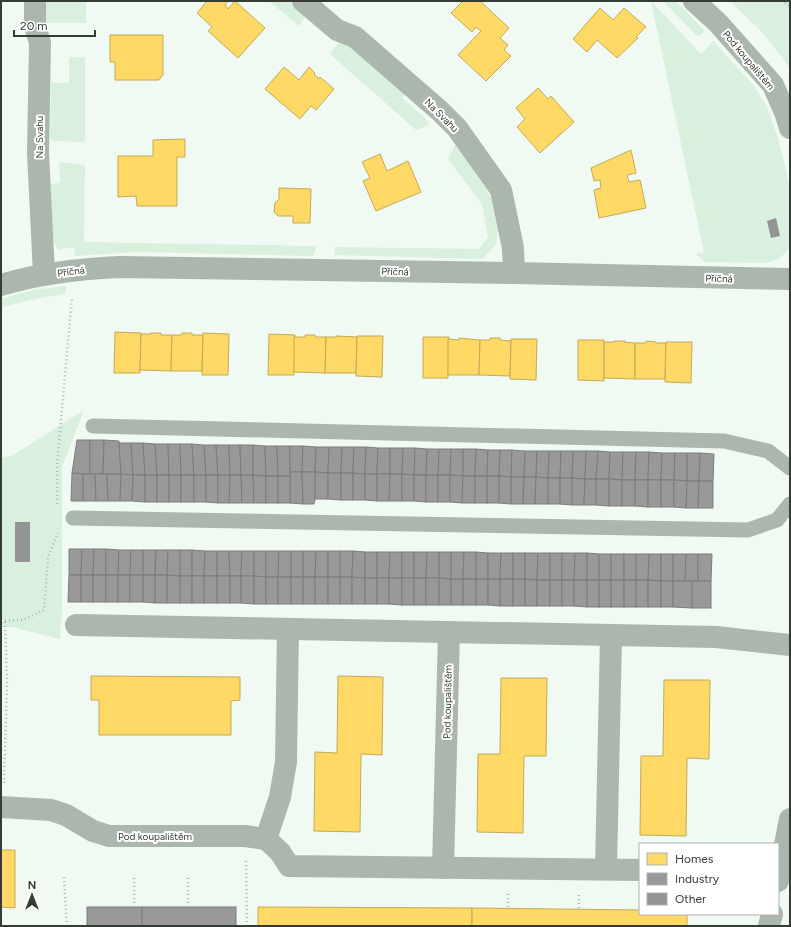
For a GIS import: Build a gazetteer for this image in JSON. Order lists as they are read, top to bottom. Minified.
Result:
{"streets":{"street":["Pod koupalištěm","Na Svahu","Příčná"]},"crossings":[["Na Svahu","Příčná"]],"legend":["Homes","Industry","Other"],"scale_bar":"20 m","north":"top"}
